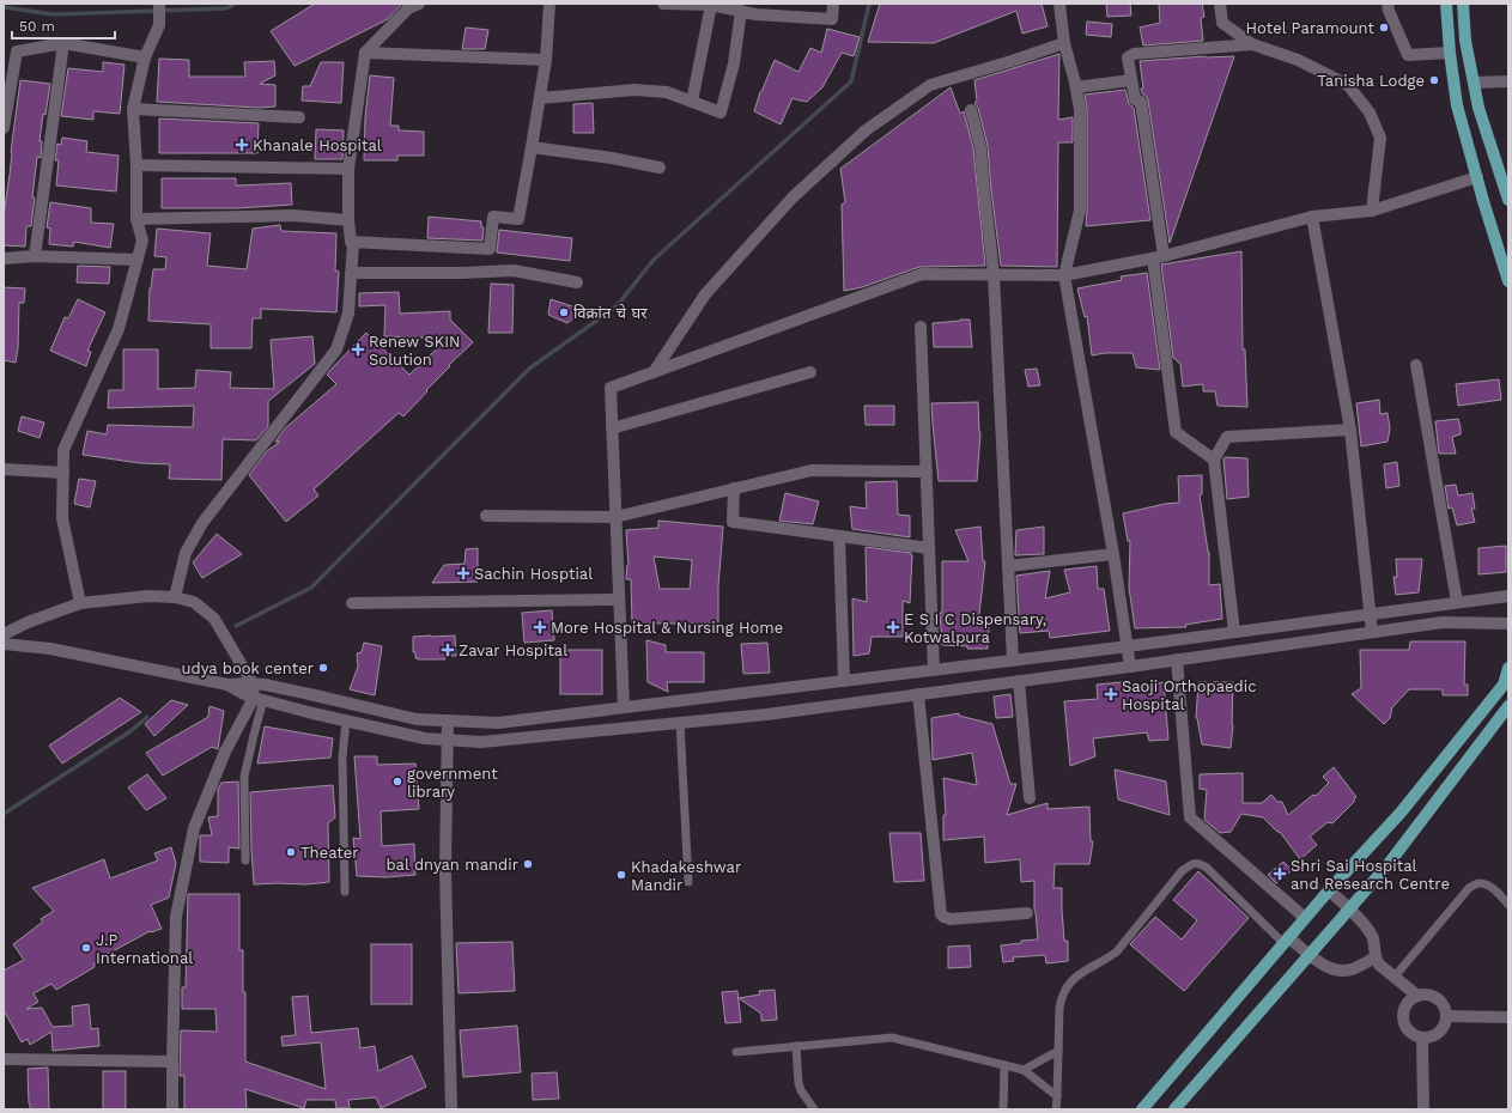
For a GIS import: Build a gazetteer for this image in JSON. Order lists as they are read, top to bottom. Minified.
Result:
{"places":{"other":["Hotel Paramount","Tanisha Lodge","विक्रांत चे घर","udya book center","government library","Theater","bal dnyan mandir","Khadakeshwar Mandir","J.P International"],"health":["Khanale Hospital","Renew SKIN Solution","Sachin Hosptial","More Hospital & Nursing Home","E S I C Dispensary, Kotwalpura","Zavar Hospital","Saoji Orthopaedic Hospital","Shri Sai Hospital and Research Centre"]},"scale_bar":"50 m"}
